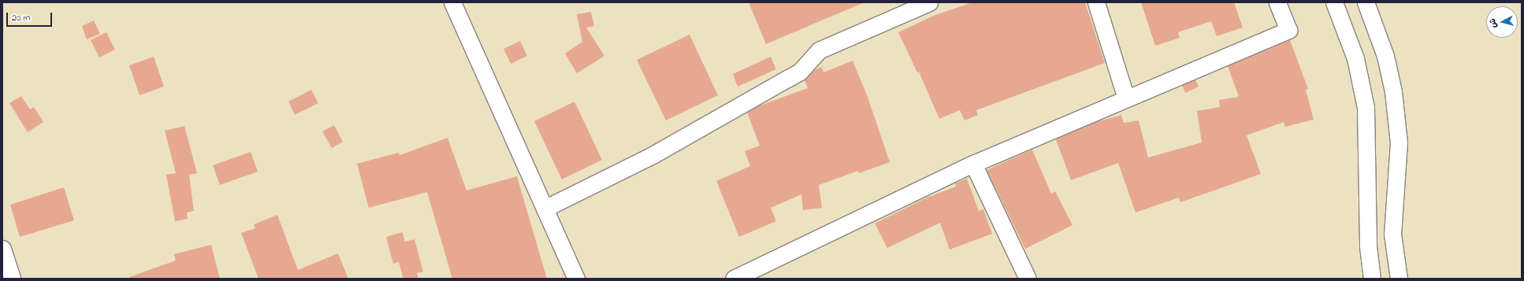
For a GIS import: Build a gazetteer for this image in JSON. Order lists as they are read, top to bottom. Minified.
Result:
{"scale_bar":"20 m","north":"left"}
